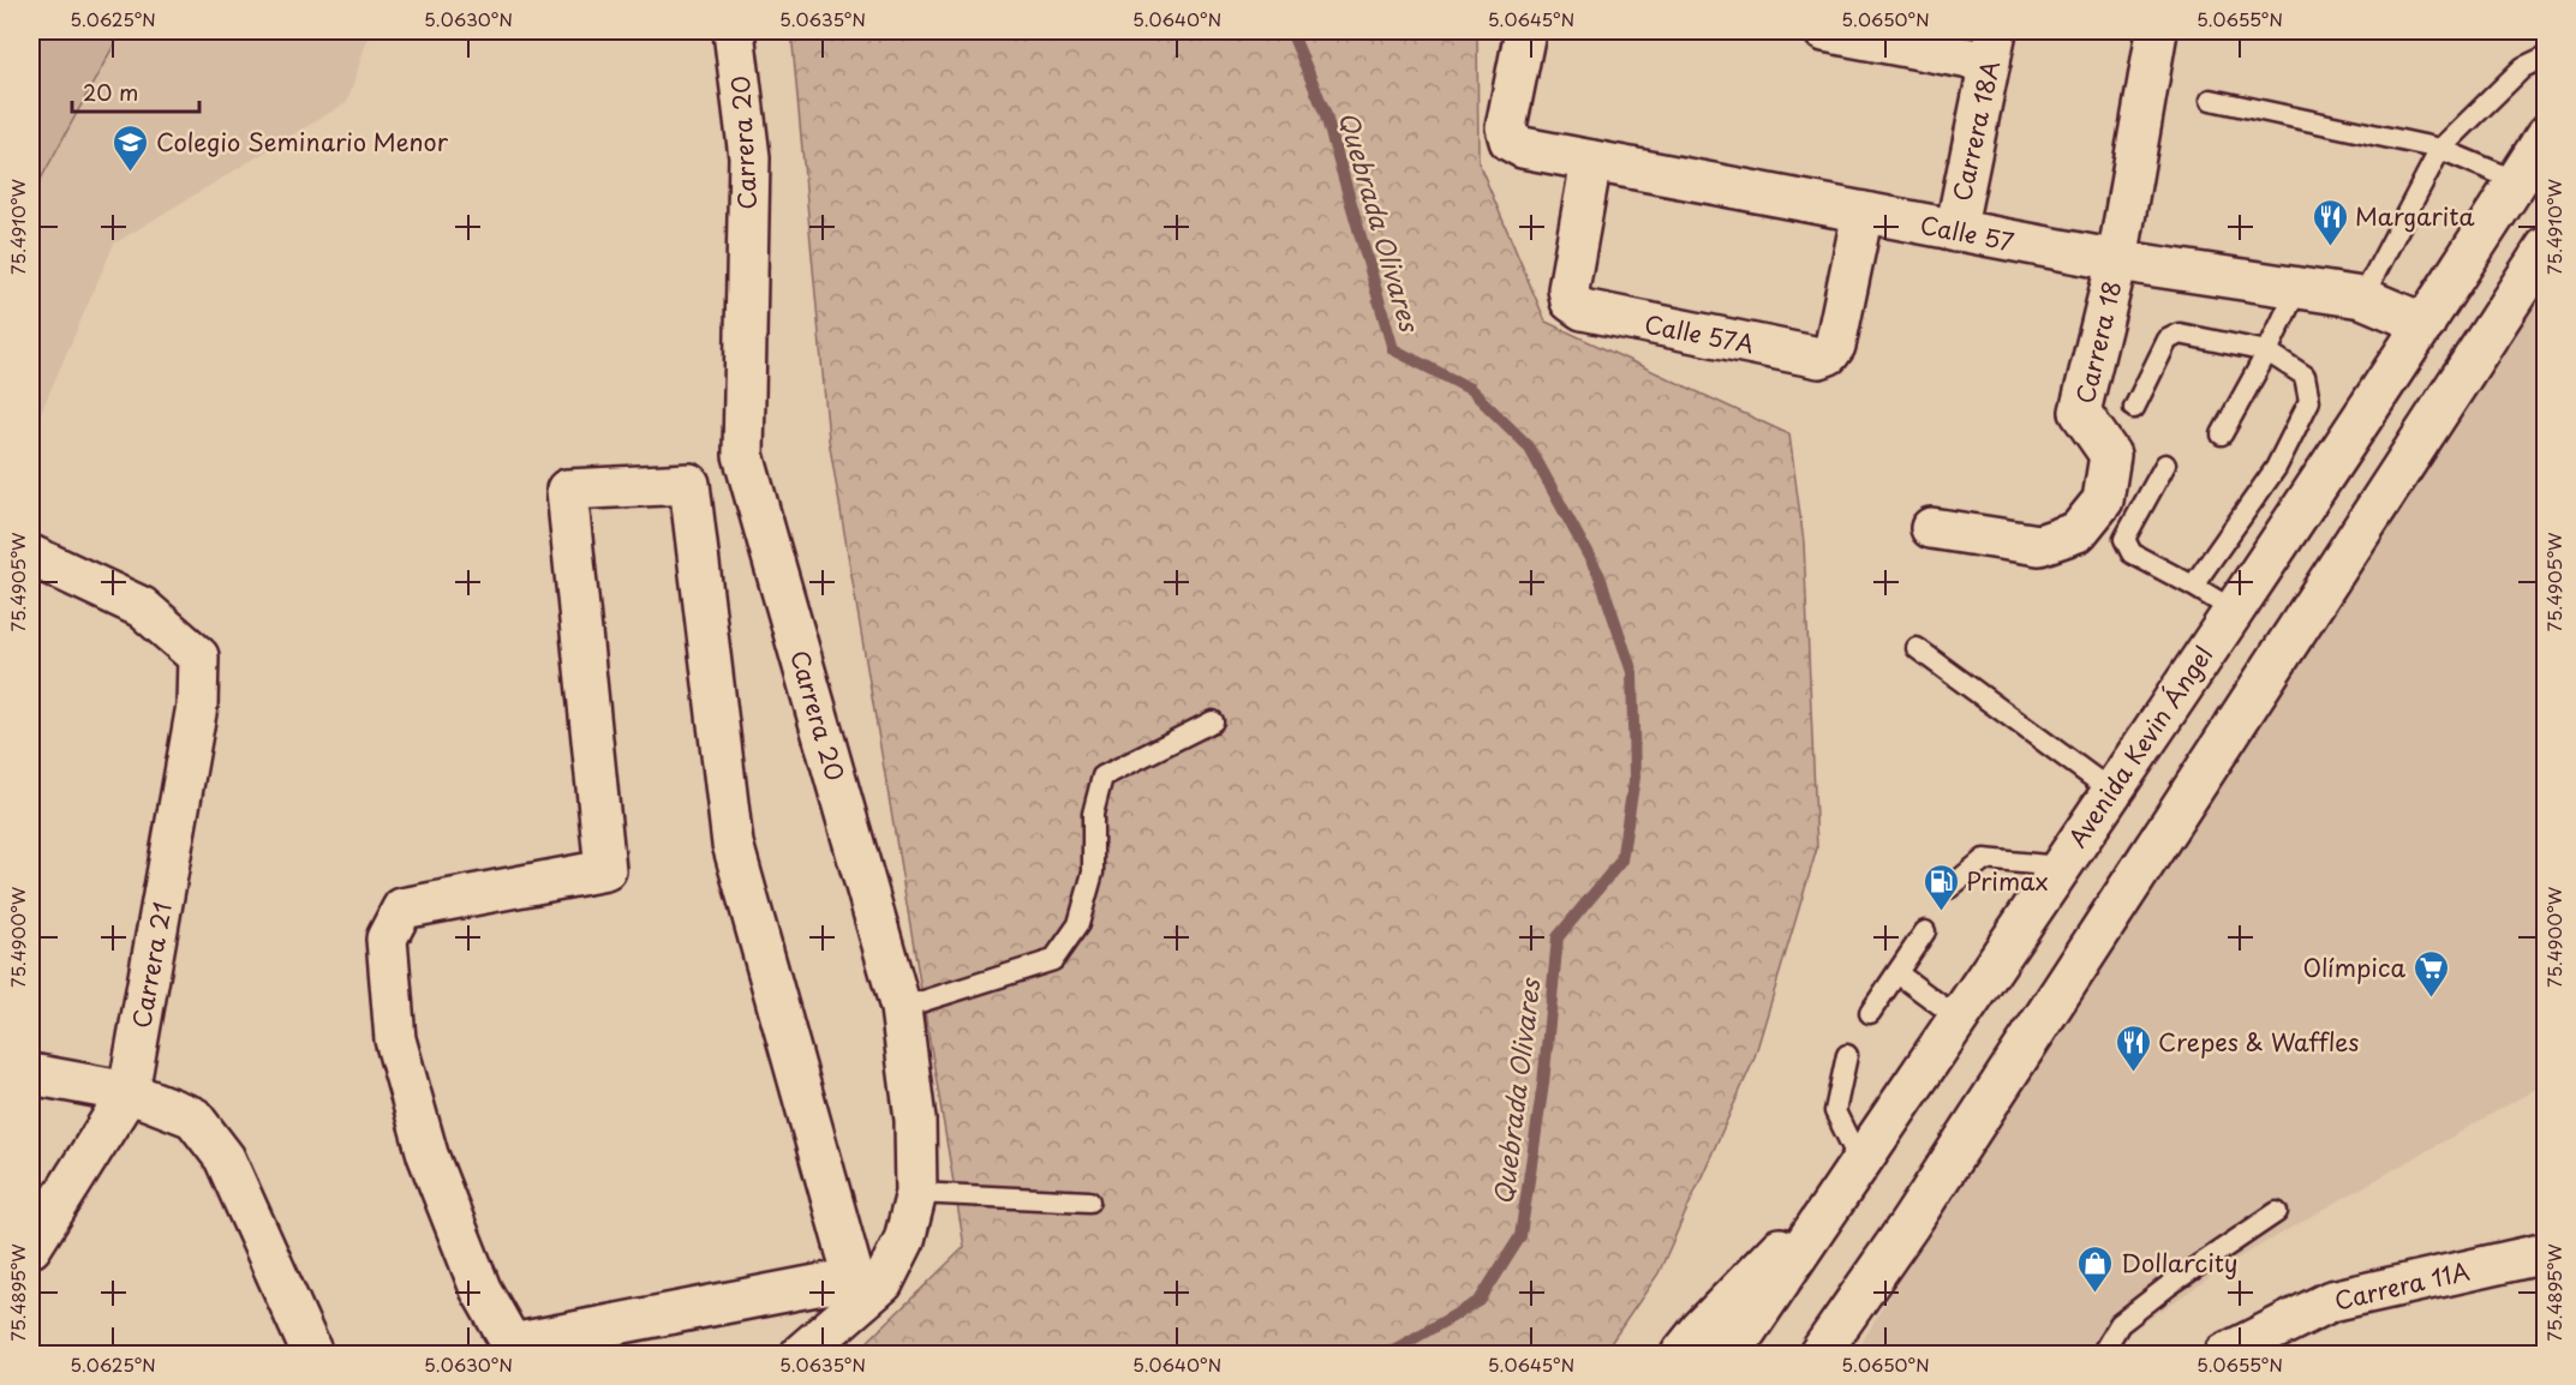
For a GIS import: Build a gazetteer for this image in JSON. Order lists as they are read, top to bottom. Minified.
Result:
{"streets":{"street":["Carrera 18A","Carrera 20","Calle 57","Calle 57A","Carrera 18","Avenida Kevin Ángel","Carrera 21","Carrera 11A"]},"crossings":[["Carrera 18A","Calle 57"],["Calle 57","Calle 57A"],["Calle 57","Carrera 18"],["Calle 57","Avenida Kevin Ángel"]],"water":["Quebrada Olivares"],"places":{"school or university":["Colegio Seminario Menor"],"restaurant":["Margarita","Crepes & Waffles"],"fuel station":["Primax"],"supermarket":["Olímpica"],"shop":["Dollarcity"]},"scale_bar":"20 m","coordinates":["5.0625°N","5.0630°N","5.0635°N","5.0640°N","5.0645°N","5.0650°N","5.0655°N","75.4910°W","75.4905°W","75.4900°W","75.4895°W"]}
